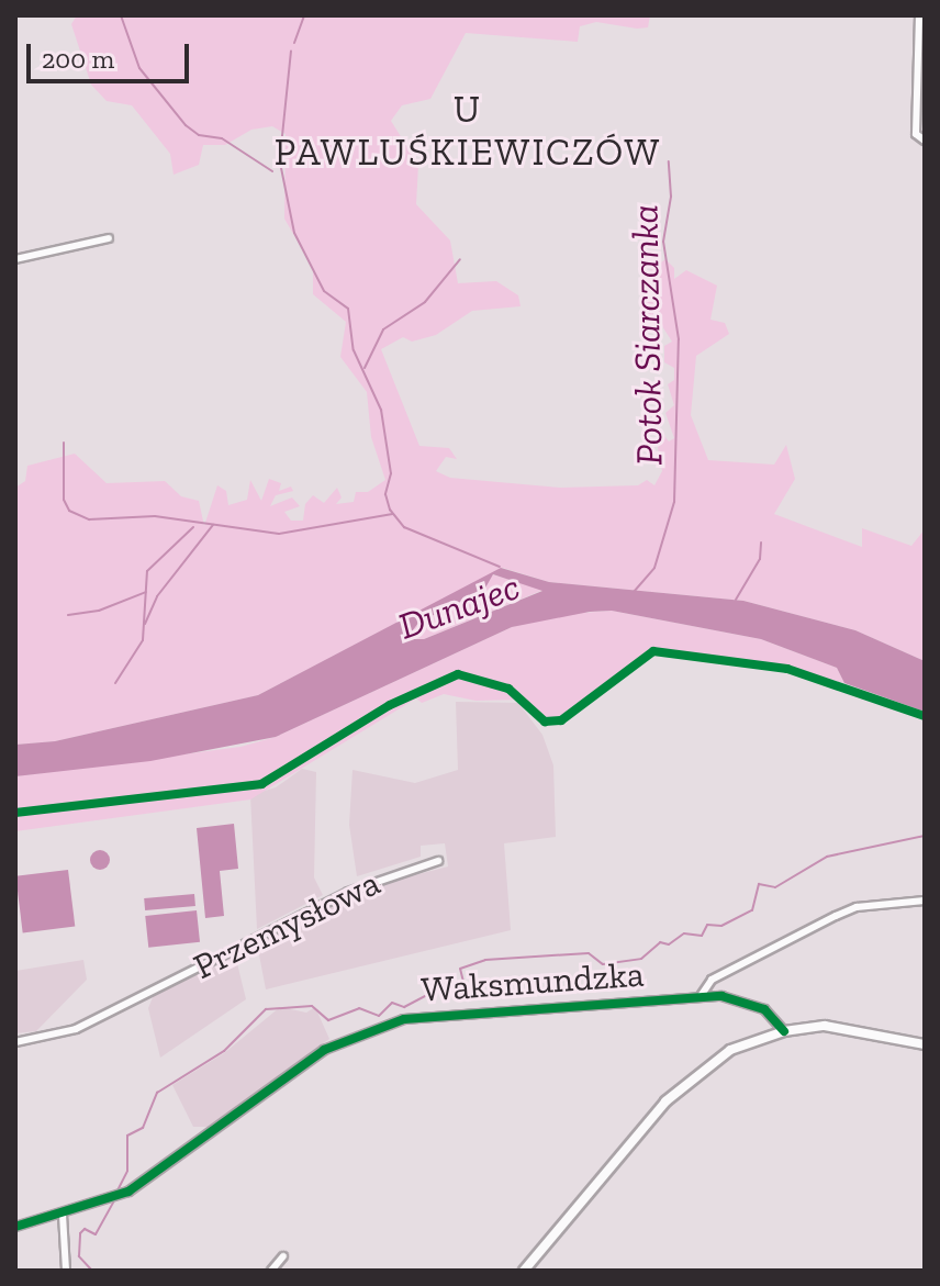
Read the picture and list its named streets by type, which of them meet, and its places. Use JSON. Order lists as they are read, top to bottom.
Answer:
{
  "streets": {
    "street": ["Przemysłowa", "Waksmundzka"]
  },
  "districts": ["U PAWLUŚKIEWICZÓW"],
  "water": ["Potok Siarczanka", "Dunajec"],
  "scale_bar": "200 m"
}
